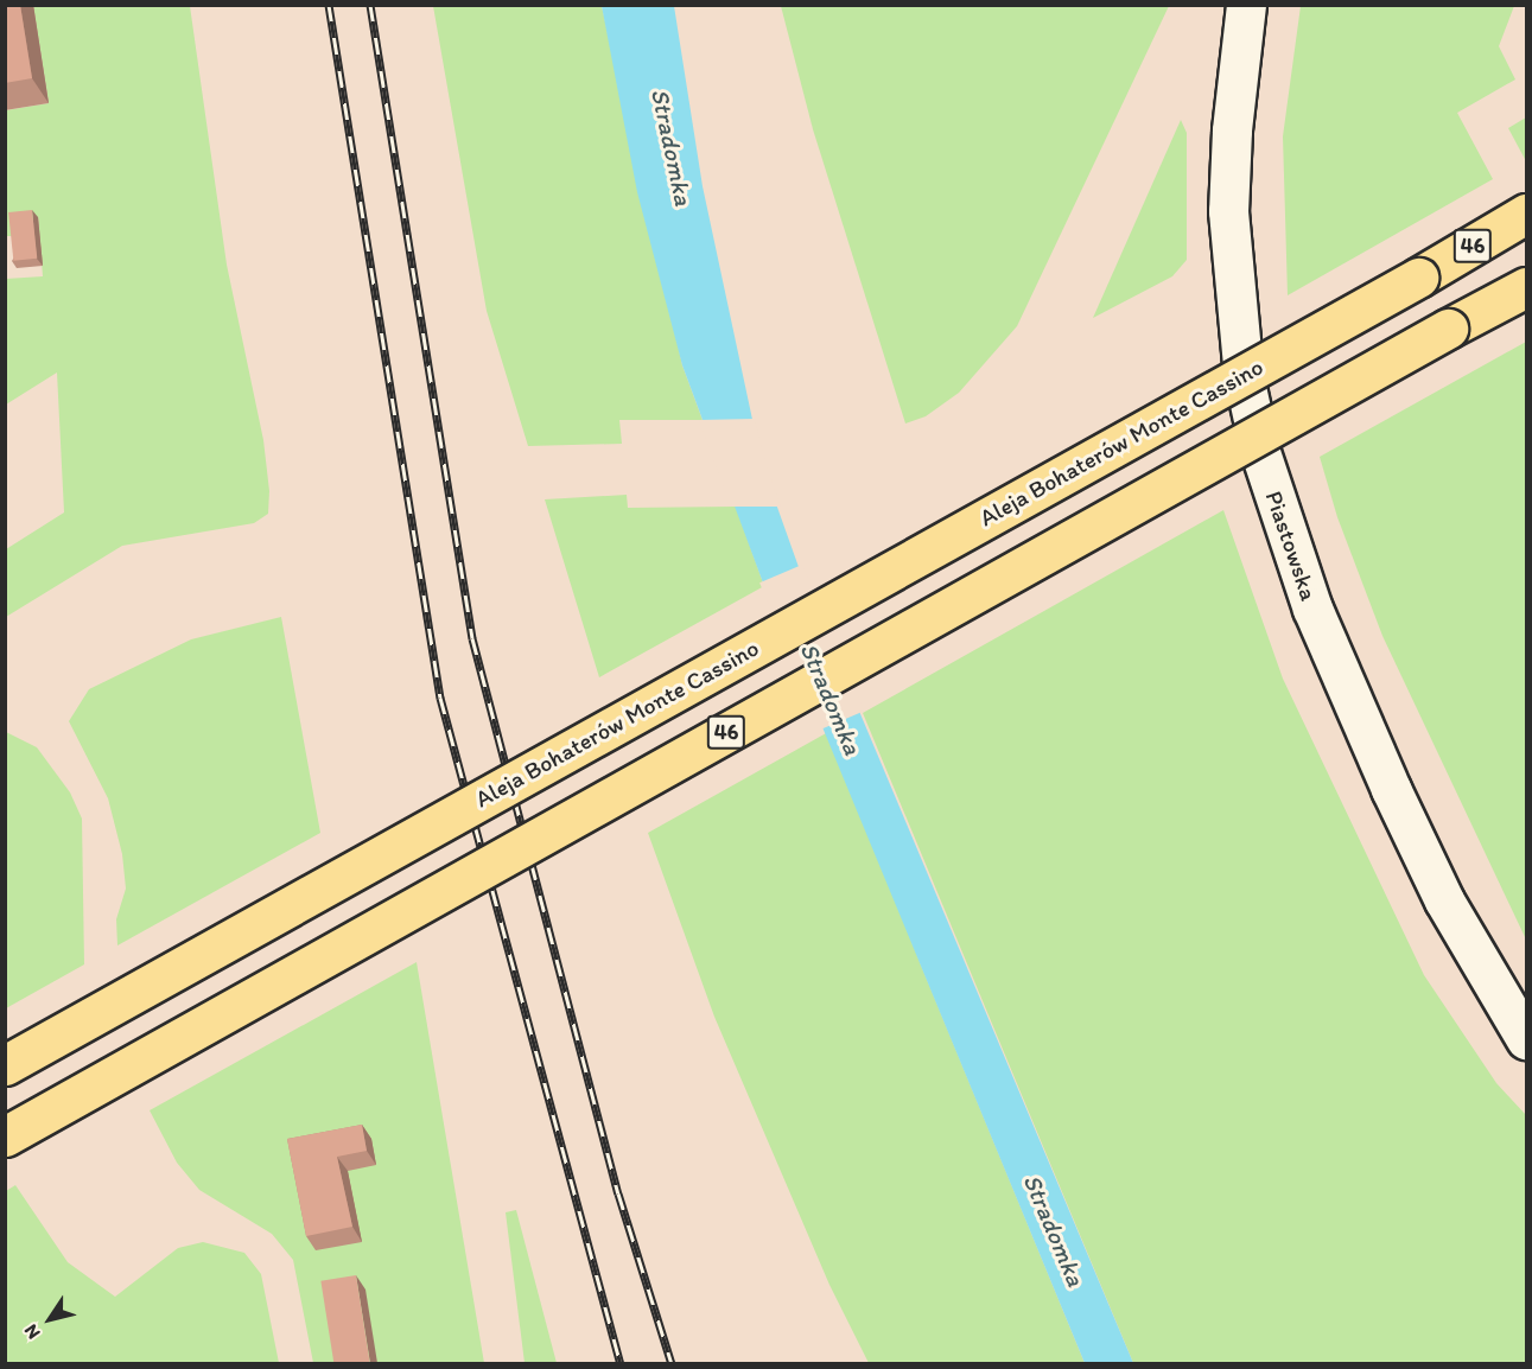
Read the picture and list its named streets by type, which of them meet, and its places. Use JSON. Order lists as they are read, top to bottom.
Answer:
{
  "streets": {
    "main road": ["46", "Aleja Bohaterów Monte Cassino"],
    "street": ["Piastowska"]
  },
  "water": ["Stradomka"],
  "north": "bottom left"
}
